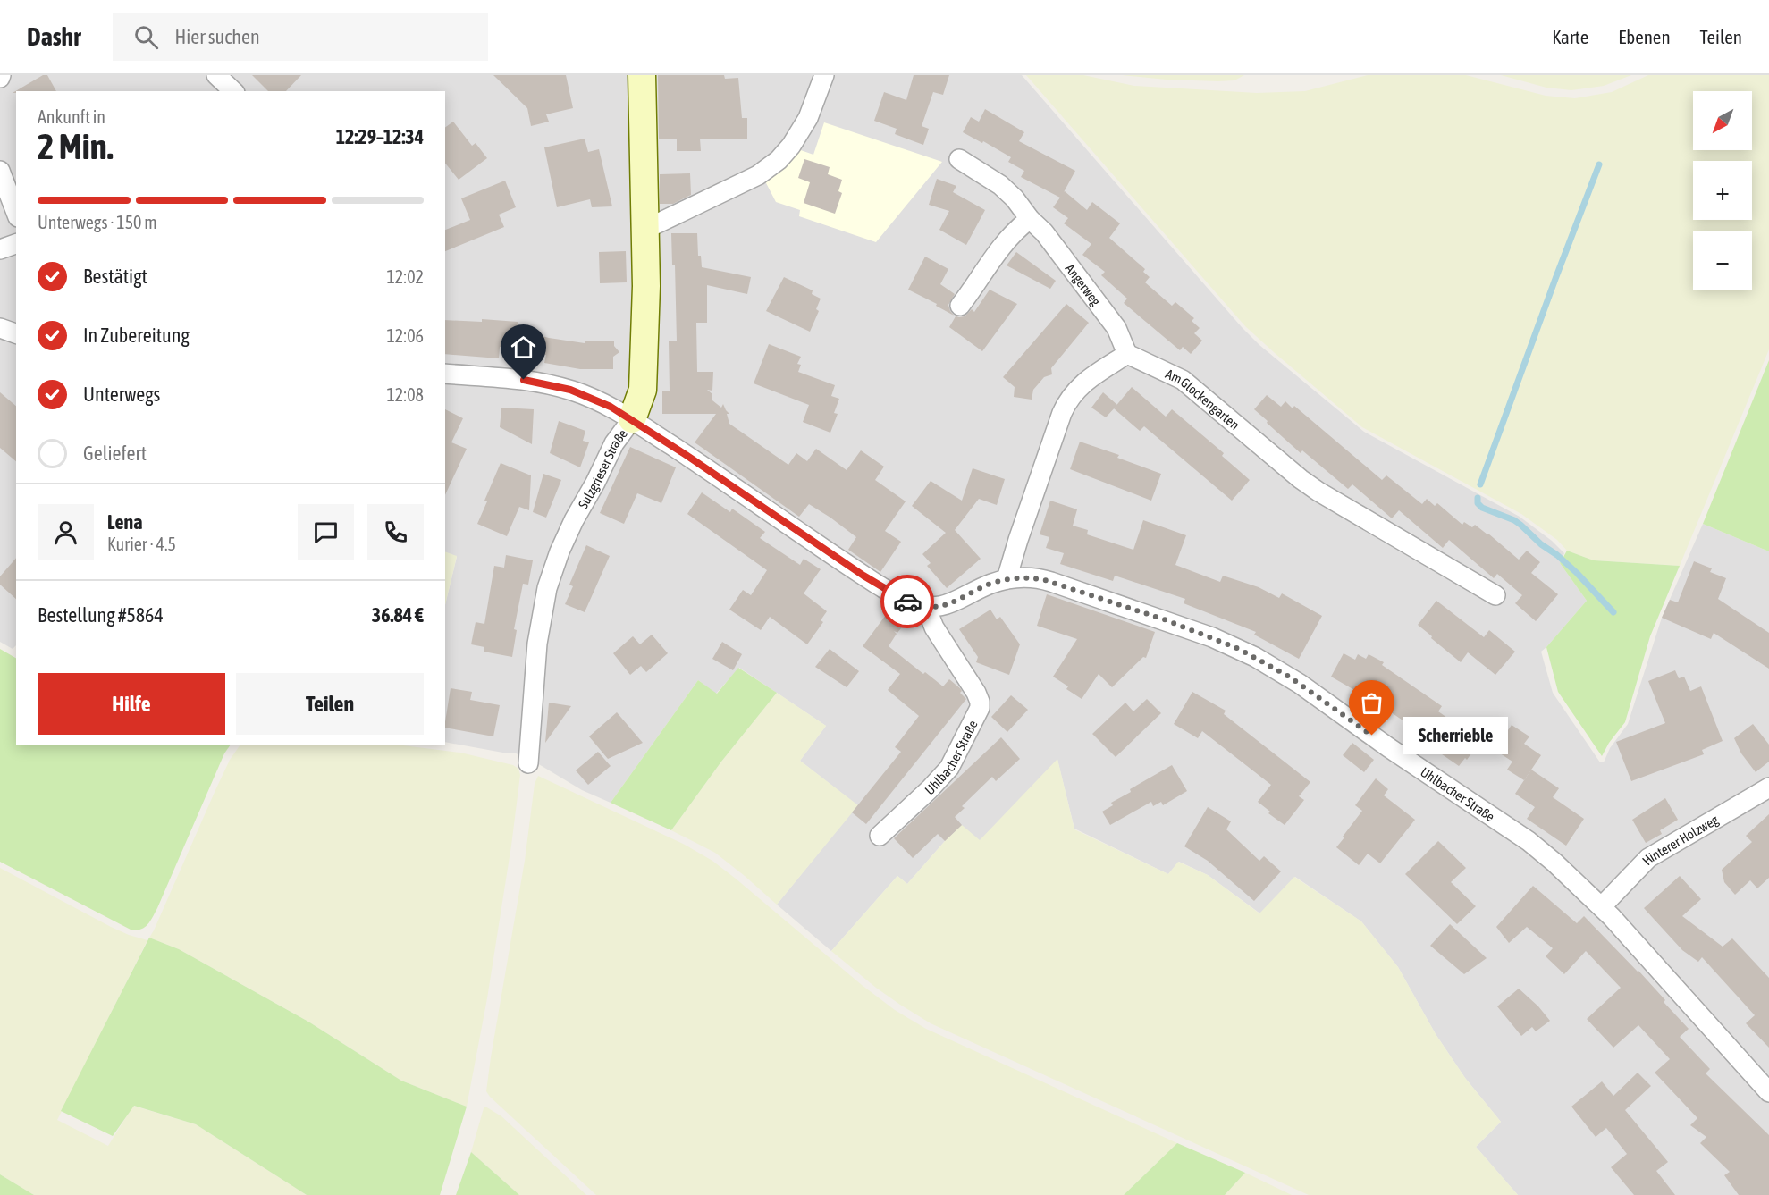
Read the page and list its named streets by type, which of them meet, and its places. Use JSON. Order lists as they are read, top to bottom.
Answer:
{
  "streets": {
    "street": [
      "Angerweg",
      "Am Glockengarten",
      "Sulzgrieser Straße",
      "Uhlbacher Straße",
      "Hinterer Holzweg"
    ]
  },
  "crossings": [
    ["Angerweg", "Am Glockengarten"],
    ["Sulzgrieser Straße", "Uhlbacher Straße"],
    ["Uhlbacher Straße", "Hinterer Holzweg"]
  ],
  "places": ["Scherrieble"],
  "north": "bottom left",
  "page": {
    "header": "Dashr",
    "search": "Hier suchen",
    "nav": ["Karte", "Ebenen", "Teilen"],
    "map_buttons": ["+", "−"],
    "heading": ["2 Min.", "Ankunft in", "12:29–12:34"],
    "panel": [
      "Lena",
      "Kurier · 4.5",
      "Bestellung #5864",
      "36.84 €"
    ],
    "bar": "Unterwegs · 150 m",
    "list": [
      ["Bestätigt", "12:02"],
      ["In Zubereitung", "12:06"],
      ["Unterwegs", "12:08"],
      "Geliefert"
    ],
    "buttons": ["Hilfe", "Teilen"],
    "bubble": "Scherrieble"
  }
}
